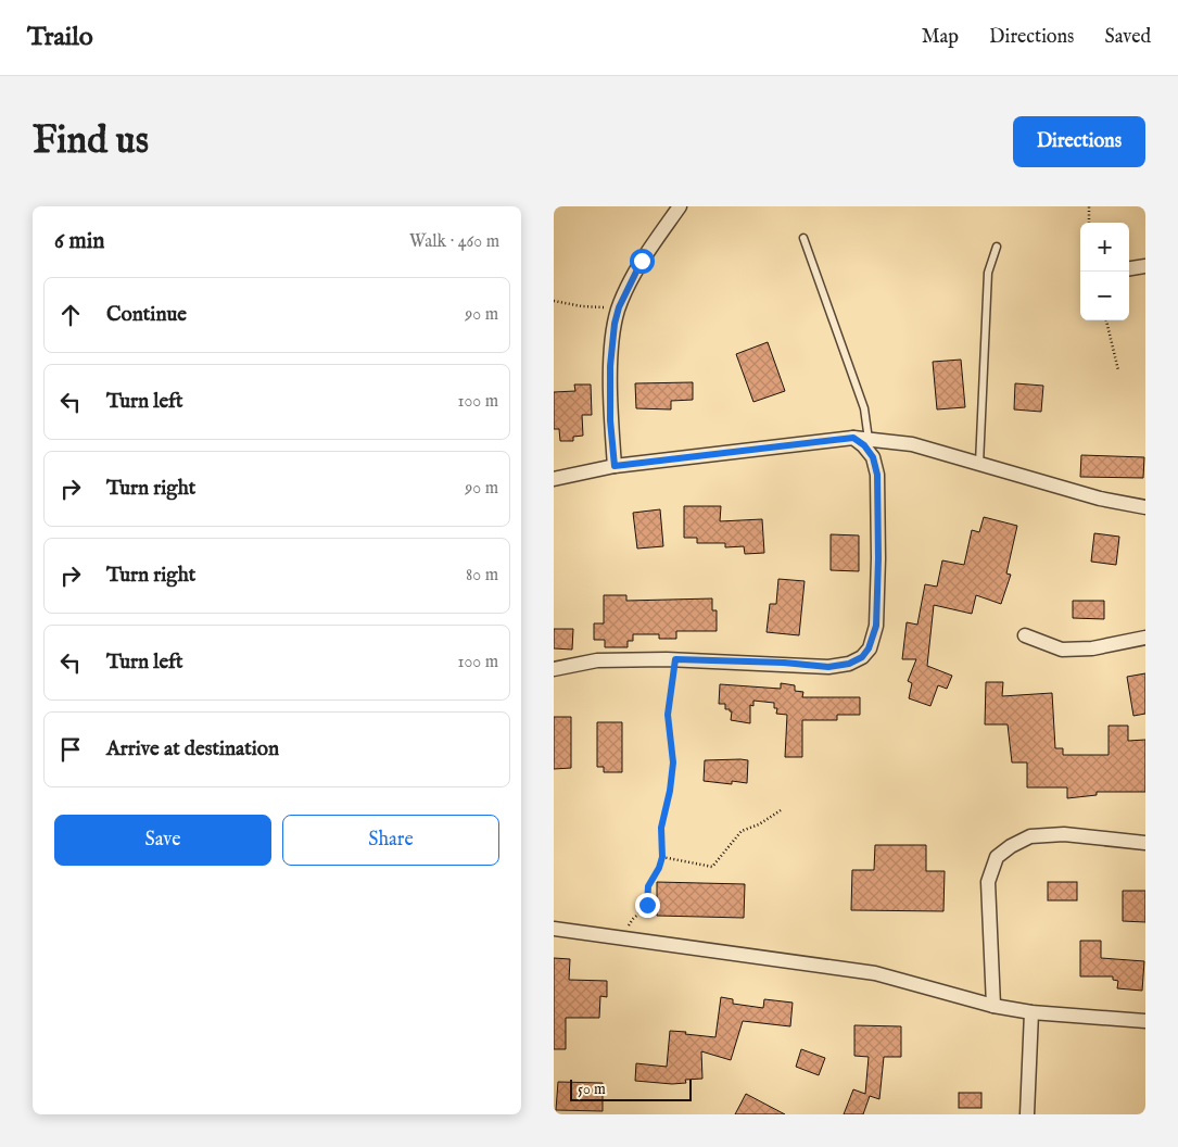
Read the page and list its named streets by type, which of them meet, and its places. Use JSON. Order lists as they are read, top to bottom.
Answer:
{
  "scale_bar": "50 m",
  "page": {
    "header": "Trailo",
    "nav": ["Map", "Directions", "Saved"],
    "buttons": [
      "Directions",
      ["Save", "Share"]
    ],
    "title": "Find us",
    "heading": ["6 min", "Walk · 460 m"],
    "map_buttons": ["+", "−"],
    "list": [
      ["Continue", "90 m"],
      ["Turn left", "100 m"],
      ["Turn right", "90 m"],
      ["Turn right", "80 m"],
      ["Turn left", "100 m"],
      "Arrive at destination"
    ],
    "scale": "50 m"
  }
}
